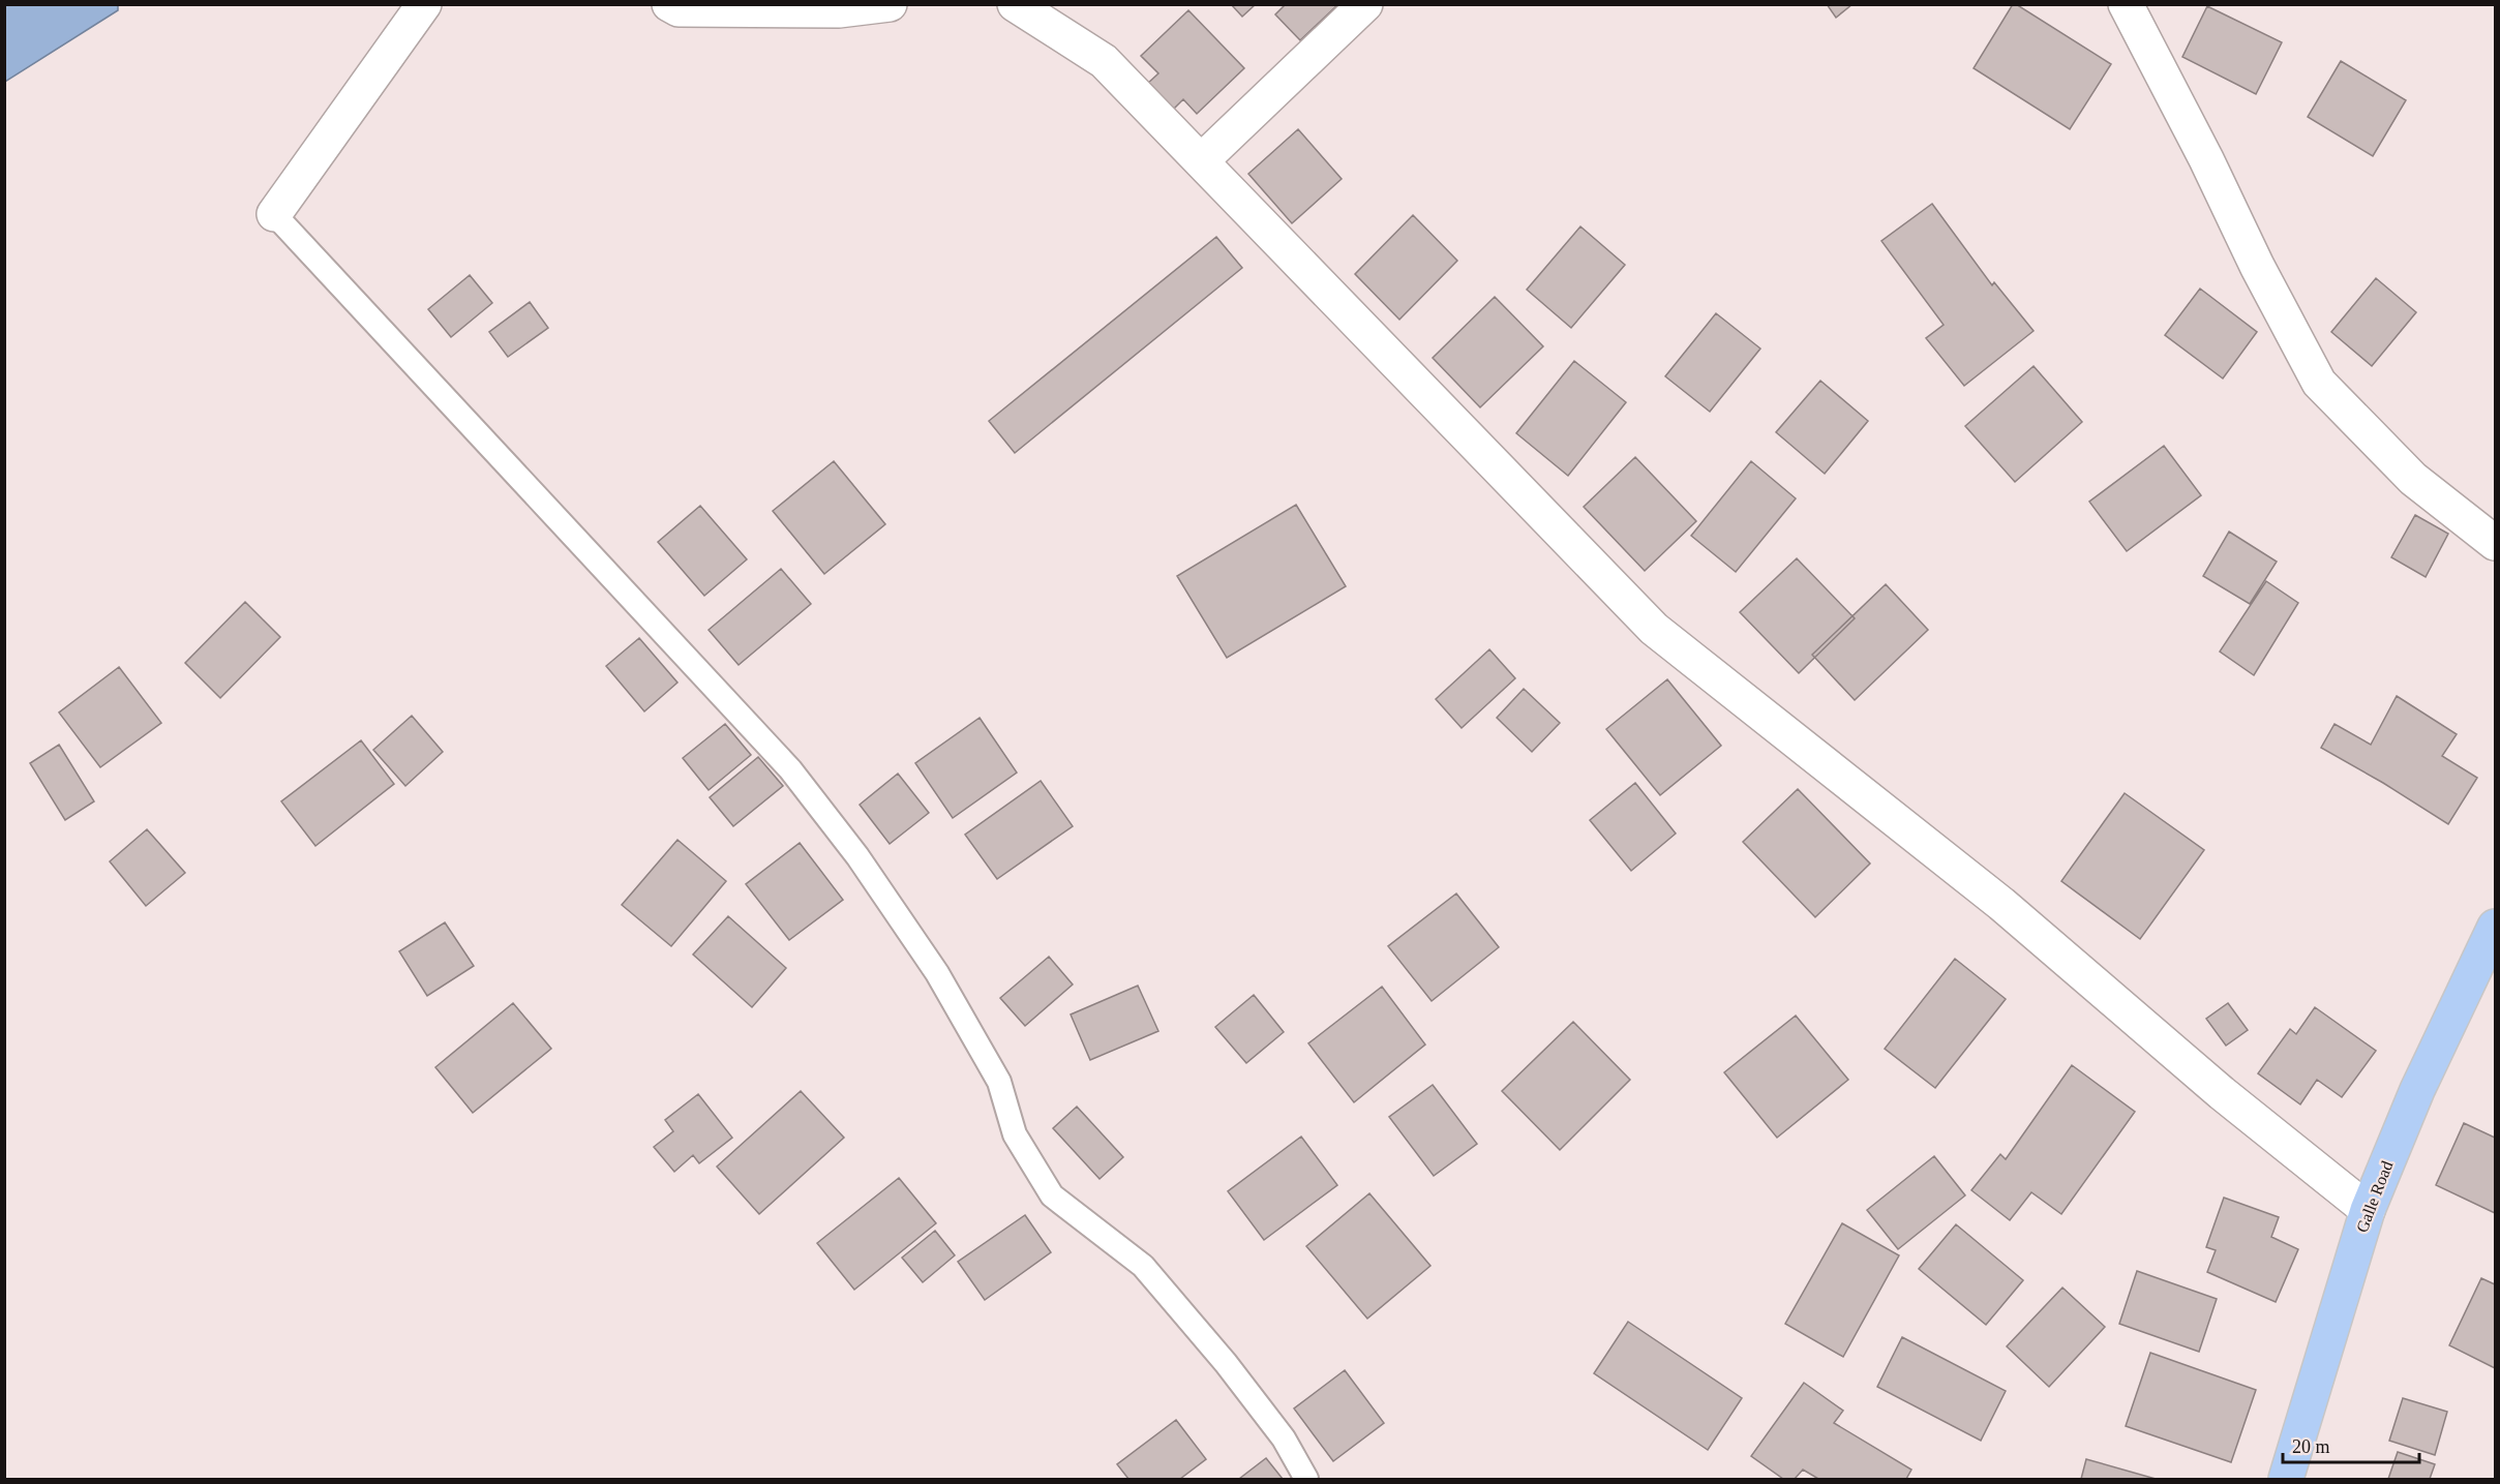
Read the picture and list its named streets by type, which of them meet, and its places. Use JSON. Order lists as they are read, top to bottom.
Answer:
{
  "streets": {
    "highway": ["Galle Road"]
  },
  "scale_bar": "20 m"
}
